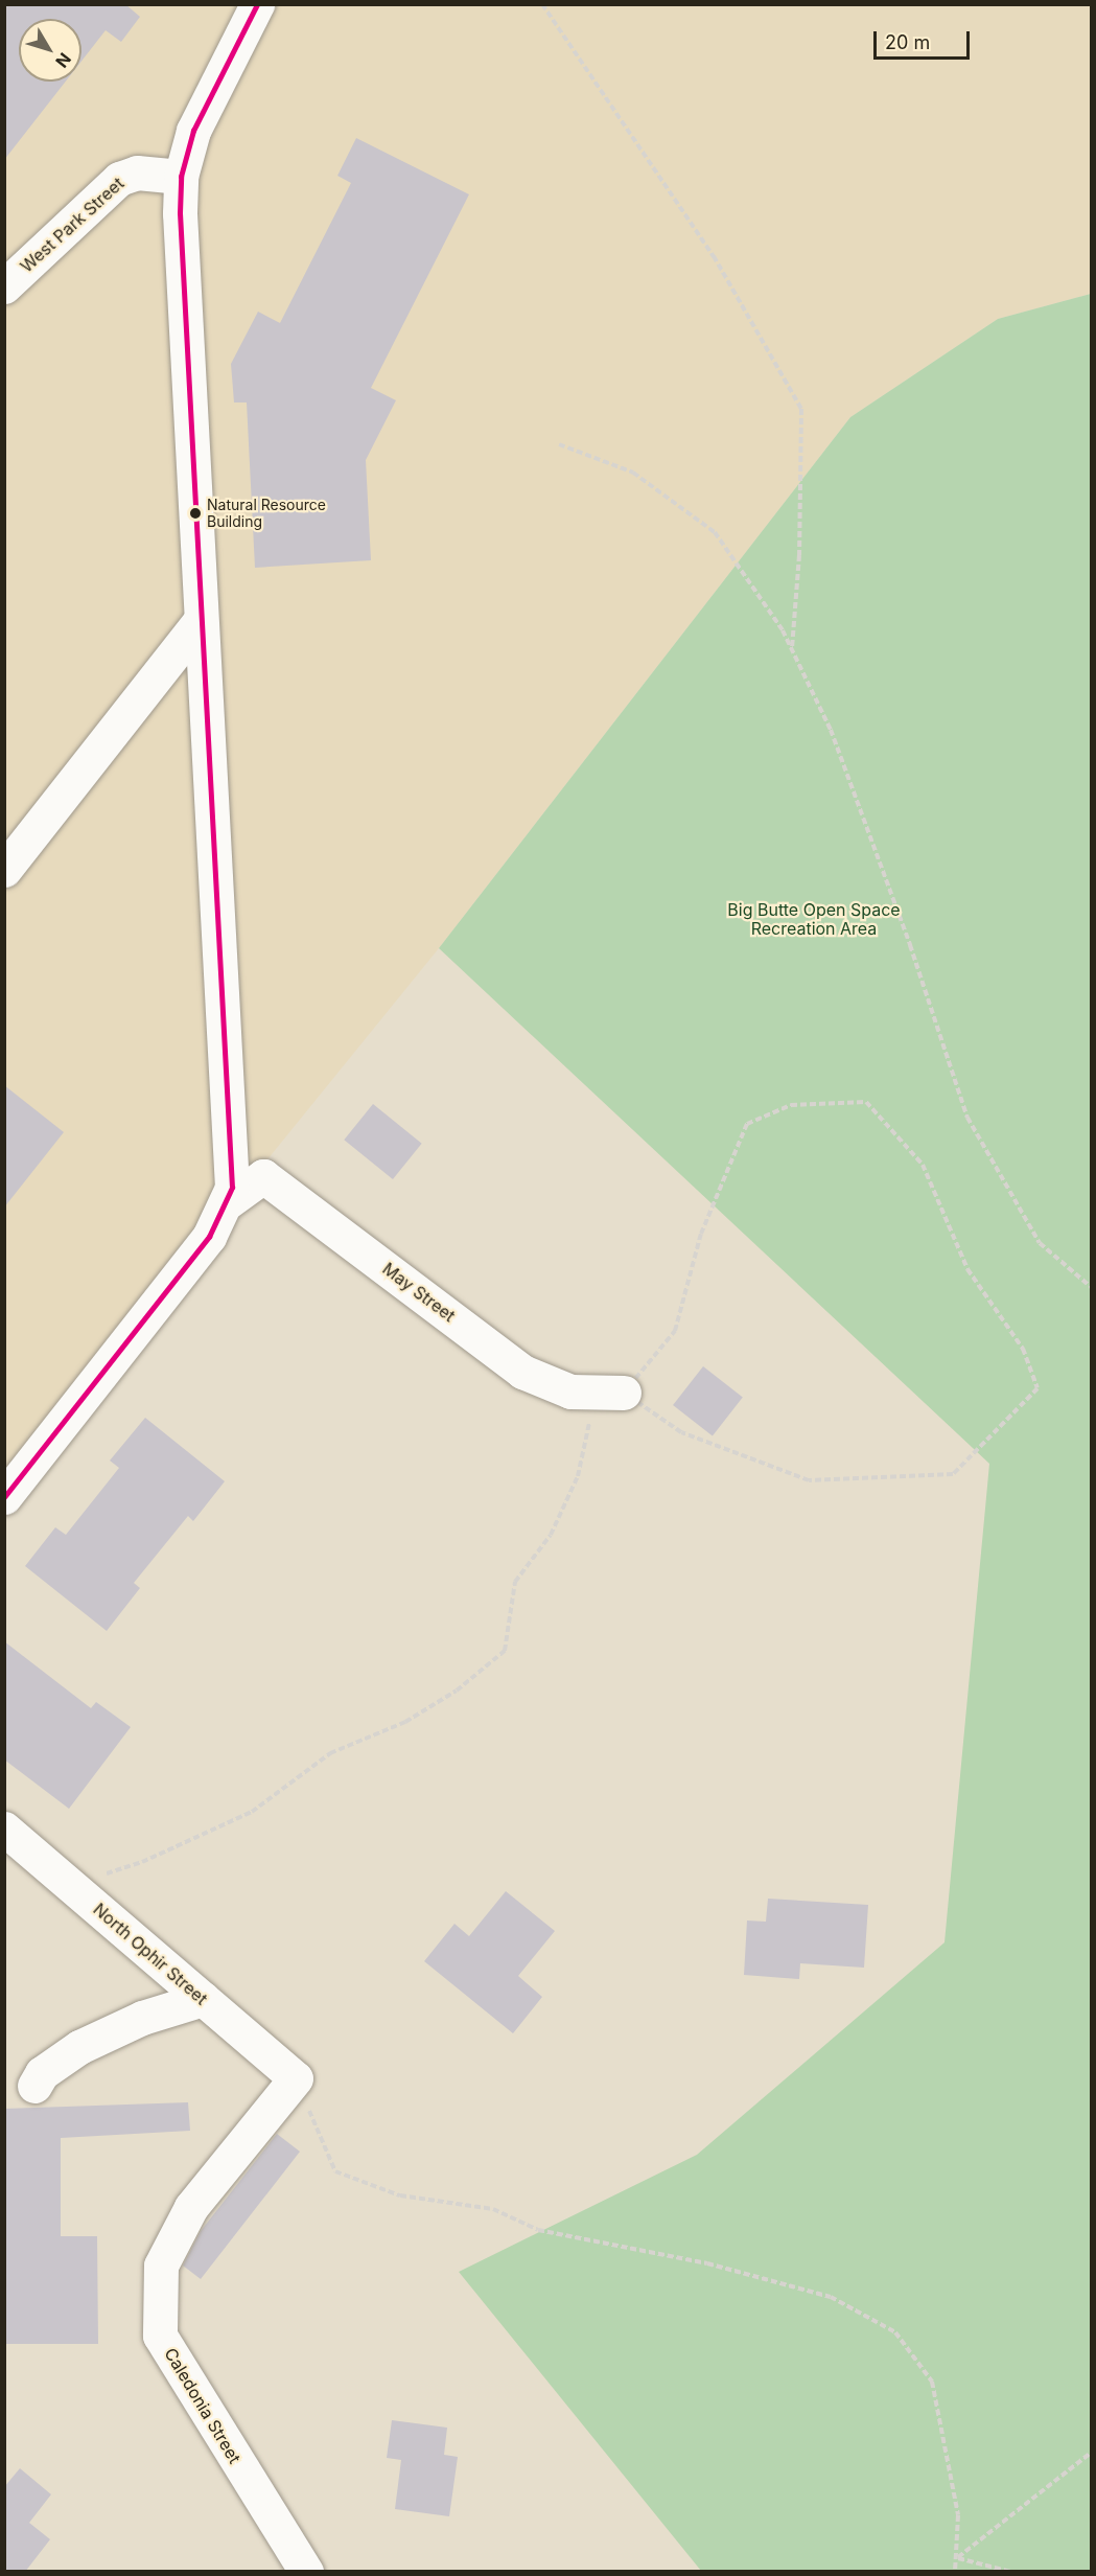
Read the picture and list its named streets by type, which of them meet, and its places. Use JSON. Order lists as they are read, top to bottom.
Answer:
{
  "streets": {
    "street": [
      "West Park Street",
      "May Street",
      "North Ophir Street",
      "Caledonia Street"
    ]
  },
  "crossings": [
    ["North Ophir Street", "Caledonia Street"]
  ],
  "parks": ["Big Butte Open Space Recreation Area"],
  "places": ["Natural Resource Building"],
  "scale_bar": "20 m",
  "north": "bottom right"
}
